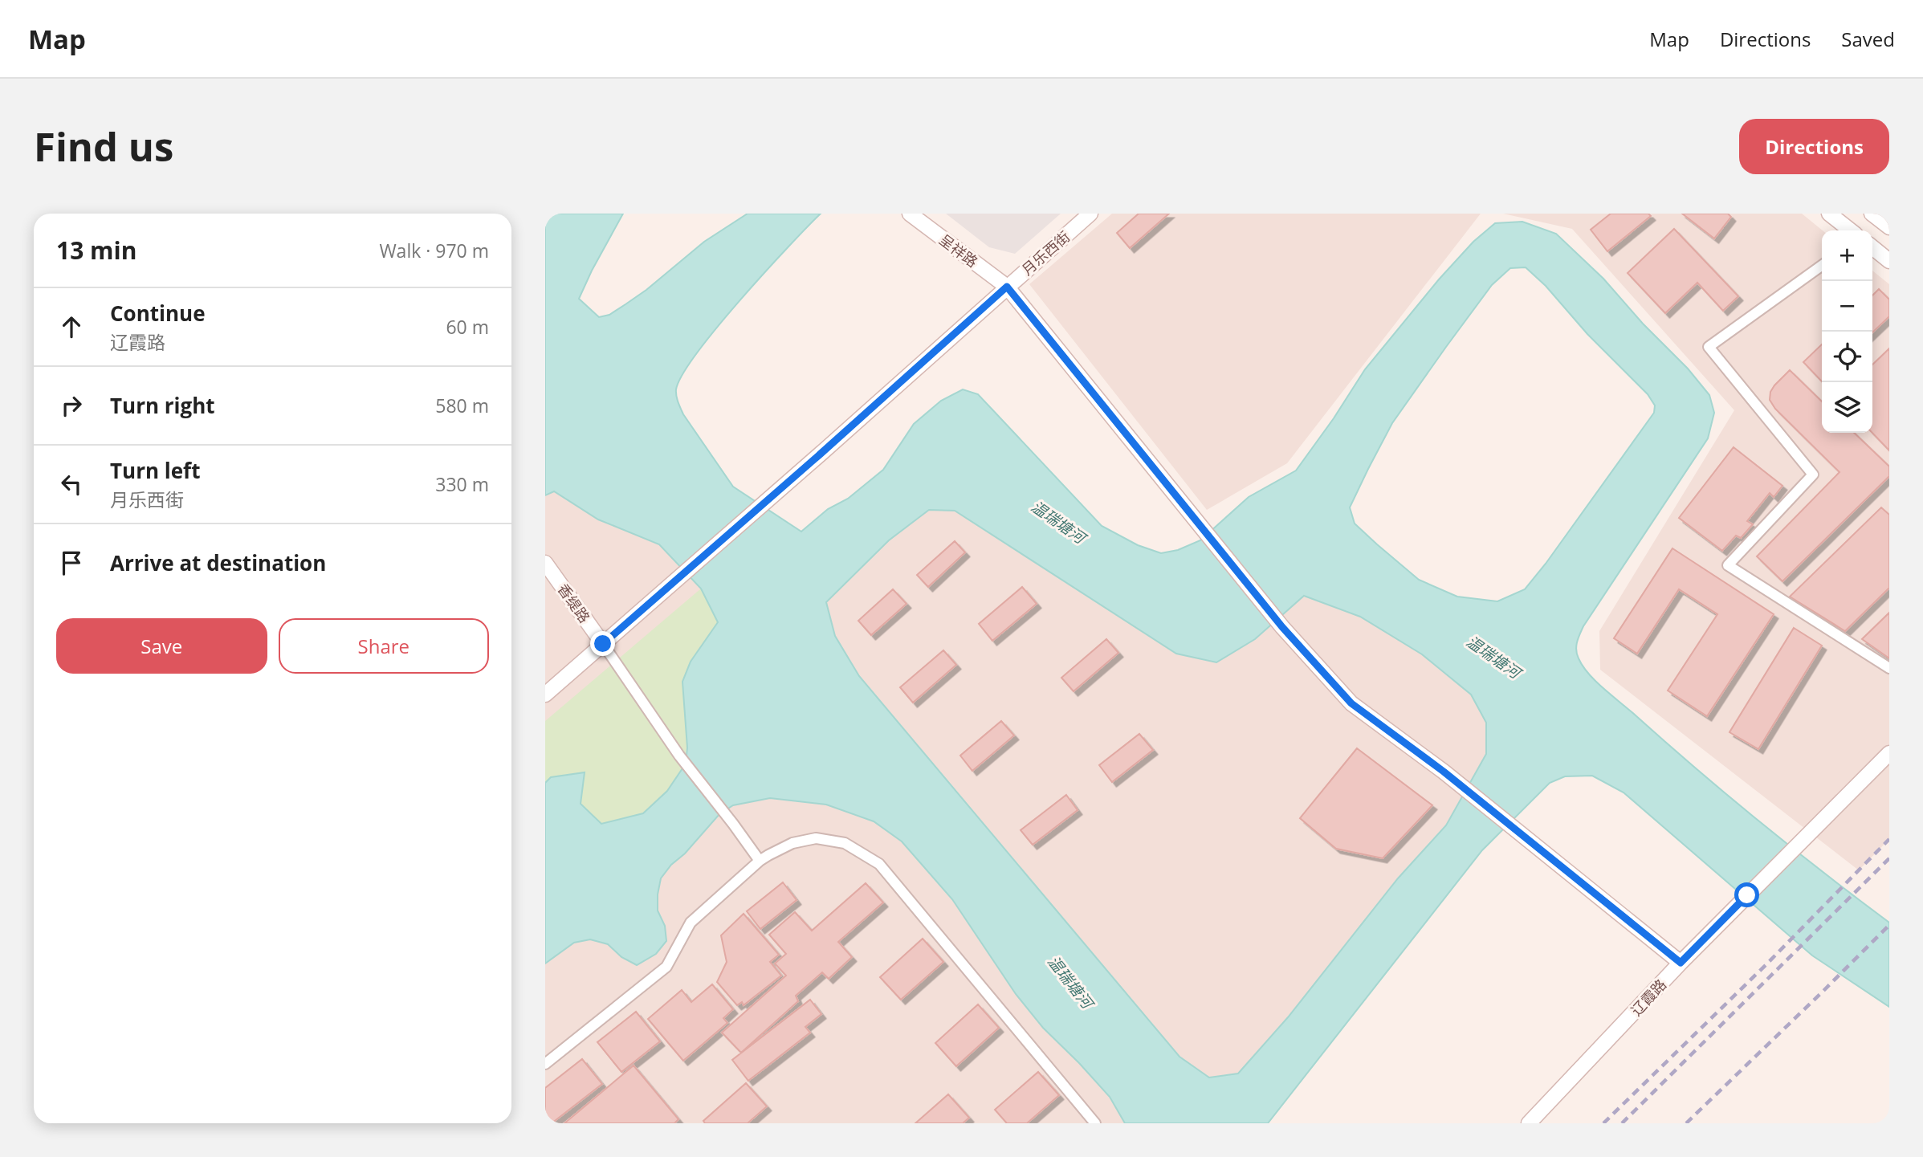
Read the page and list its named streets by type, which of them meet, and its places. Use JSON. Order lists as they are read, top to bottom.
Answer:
{
  "streets": {
    "street": [
      "呈祥路",
      "月乐西街",
      "香缇路",
      "辽霞路"
    ]
  },
  "crossings": [
    ["呈祥路", "月乐西街"],
    ["呈祥路", "辽霞路"],
    ["月乐西街", "香缇路"]
  ],
  "water": ["温瑞塘河"],
  "page": {
    "header": "Map",
    "nav": ["Map", "Directions", "Saved"],
    "buttons": [
      "Directions",
      ["Save", "Share"]
    ],
    "title": "Find us",
    "heading": ["13 min", "Walk · 970 m"],
    "map_buttons": ["+", "−"],
    "list": [
      ["Continue", "辽霞路", "60 m"],
      ["Turn right", "580 m"],
      ["Turn left", "月乐西街", "330 m"],
      "Arrive at destination"
    ]
  }
}
